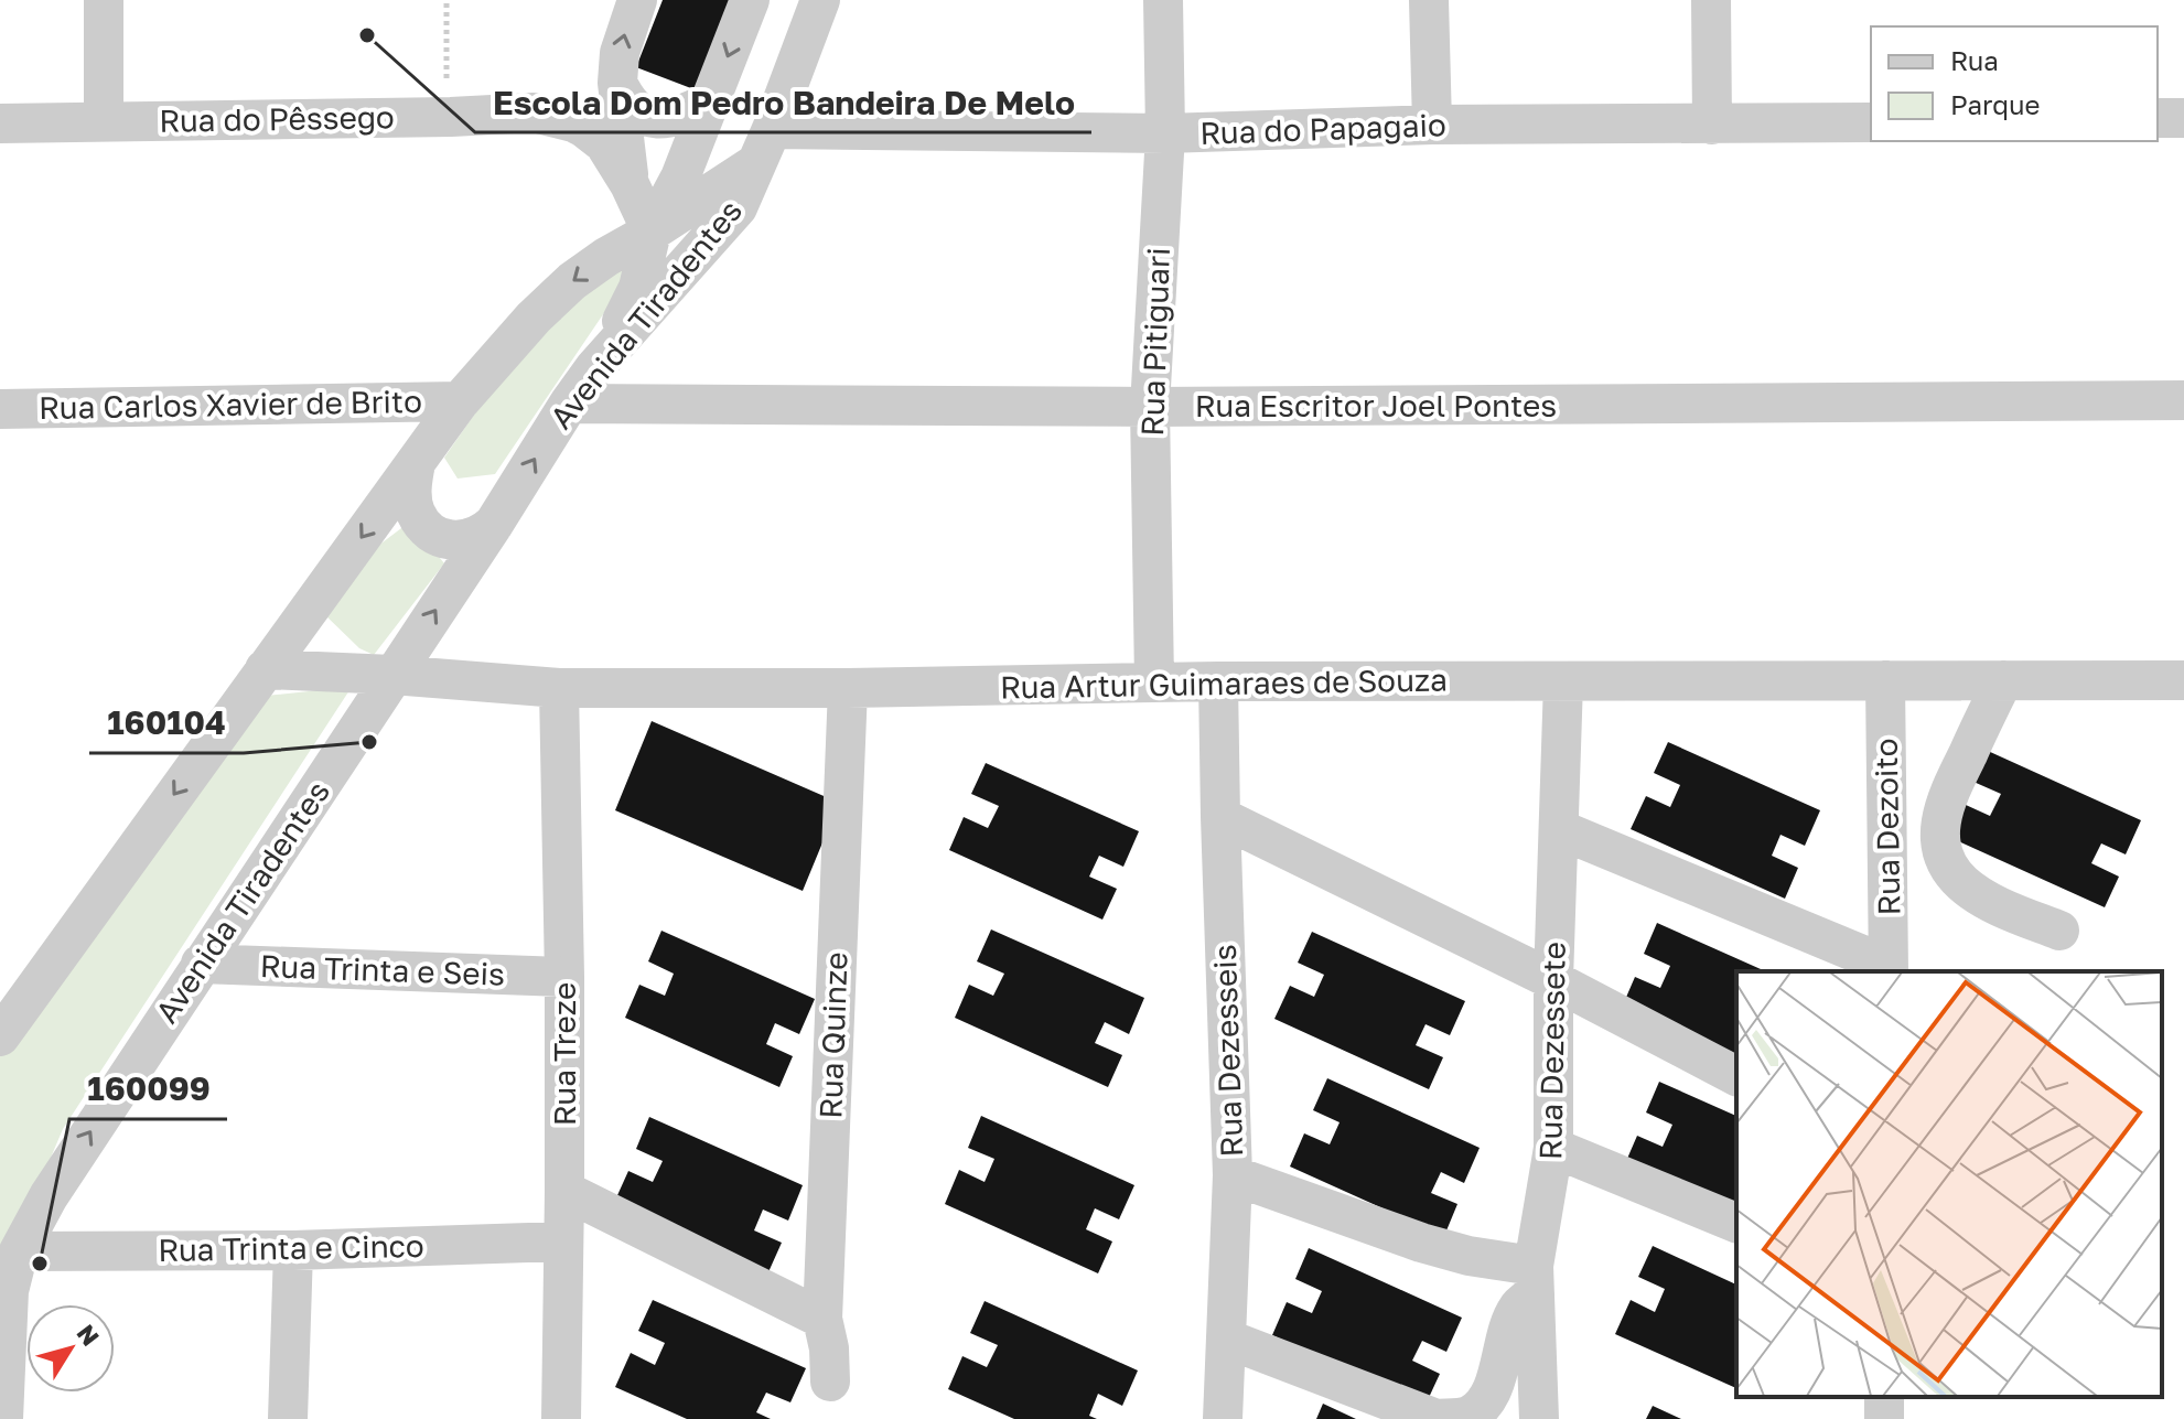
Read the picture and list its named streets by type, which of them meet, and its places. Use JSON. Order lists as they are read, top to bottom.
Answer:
{
  "streets": {
    "street": [
      "Rua do Pêssego",
      "Rua do Papagaio",
      "Avenida Tiradentes",
      "Rua Pitiguari",
      "Rua Carlos Xavier de Brito",
      "Rua Escritor Joel Pontes",
      "Rua Artur Guimaraes de Souza",
      "Rua Dezoito",
      "Rua Trinta e Seis",
      "Rua Quinze",
      "Rua Dezesseis",
      "Rua Dezessete",
      "Rua Treze",
      "Rua Trinta e Cinco"
    ]
  },
  "crossings": [
    ["Rua do Pêssego", "Avenida Tiradentes"],
    ["Rua do Papagaio", "Avenida Tiradentes"],
    ["Rua do Papagaio", "Rua Pitiguari"],
    ["Avenida Tiradentes", "Rua Carlos Xavier de Brito"],
    ["Avenida Tiradentes", "Rua Escritor Joel Pontes"],
    ["Avenida Tiradentes", "Rua Artur Guimaraes de Souza"],
    ["Avenida Tiradentes", "Rua Trinta e Seis"],
    ["Avenida Tiradentes", "Rua Trinta e Cinco"],
    ["Rua Pitiguari", "Rua Escritor Joel Pontes"],
    ["Rua Pitiguari", "Rua Artur Guimaraes de Souza"],
    ["Rua Artur Guimaraes de Souza", "Rua Dezoito"],
    ["Rua Artur Guimaraes de Souza", "Rua Quinze"],
    ["Rua Artur Guimaraes de Souza", "Rua Dezesseis"],
    ["Rua Artur Guimaraes de Souza", "Rua Dezessete"],
    ["Rua Artur Guimaraes de Souza", "Rua Treze"],
    ["Rua Trinta e Seis", "Rua Treze"],
    ["Rua Treze", "Rua Trinta e Cinco"]
  ],
  "places": ["Escola Dom Pedro Bandeira De Melo", "160104", "160099"],
  "legend": ["Rua", "Parque"],
  "north": "top right"
}
